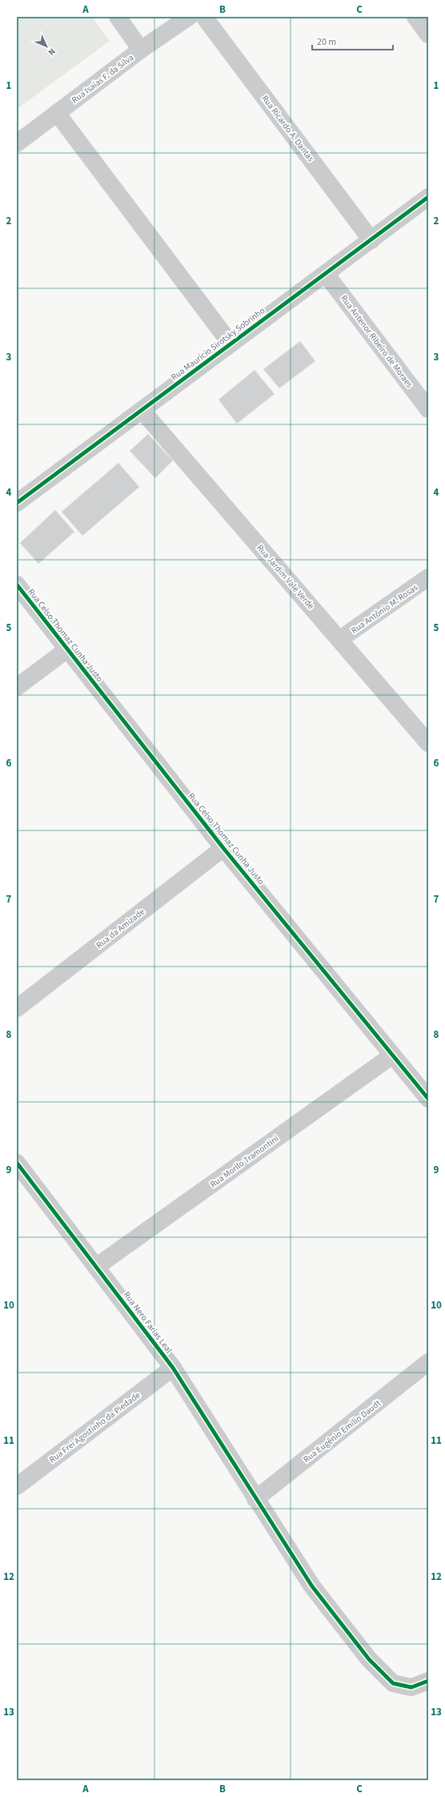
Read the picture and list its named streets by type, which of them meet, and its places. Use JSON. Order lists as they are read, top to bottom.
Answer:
{
  "streets": {
    "street": [
      "Rua Isaías F. da Silva",
      "Rua Ricardo A. Dantas",
      "Rua Antenor Ribeiro de Moraes",
      "Rua Maurício Sirotsky Sobrinho",
      "Rua Jardim Vale Verde",
      "Rua Antônio M. Rosas",
      "Rua Celso Thomaz Cunha Justo",
      "Rua da Amizade",
      "Rua Morilo Tramontini",
      "Rua Nero Farias Leal",
      "Rua Frei Agostinho da Piedade",
      "Rua Eugênio Emílio Daudt"
    ]
  },
  "crossings": [
    ["Rua Ricardo A. Dantas", "Rua Maurício Sirotsky Sobrinho"],
    ["Rua Antenor Ribeiro de Moraes", "Rua Maurício Sirotsky Sobrinho"],
    ["Rua Maurício Sirotsky Sobrinho", "Rua Jardim Vale Verde"],
    ["Rua Jardim Vale Verde", "Rua Antônio M. Rosas"],
    ["Rua Celso Thomaz Cunha Justo", "Rua da Amizade"],
    ["Rua Celso Thomaz Cunha Justo", "Rua Morilo Tramontini"],
    ["Rua Morilo Tramontini", "Rua Nero Farias Leal"],
    ["Rua Nero Farias Leal", "Rua Frei Agostinho da Piedade"],
    ["Rua Nero Farias Leal", "Rua Eugênio Emílio Daudt"]
  ],
  "scale_bar": "20 m",
  "north": "bottom right",
  "grid": {
    "columns": ["A", "B", "C"],
    "rows": [
      "1",
      "2",
      "3",
      "4",
      "5",
      "6",
      "7",
      "8",
      "9",
      "10",
      "11",
      "12",
      "13"
    ]
  }
}
